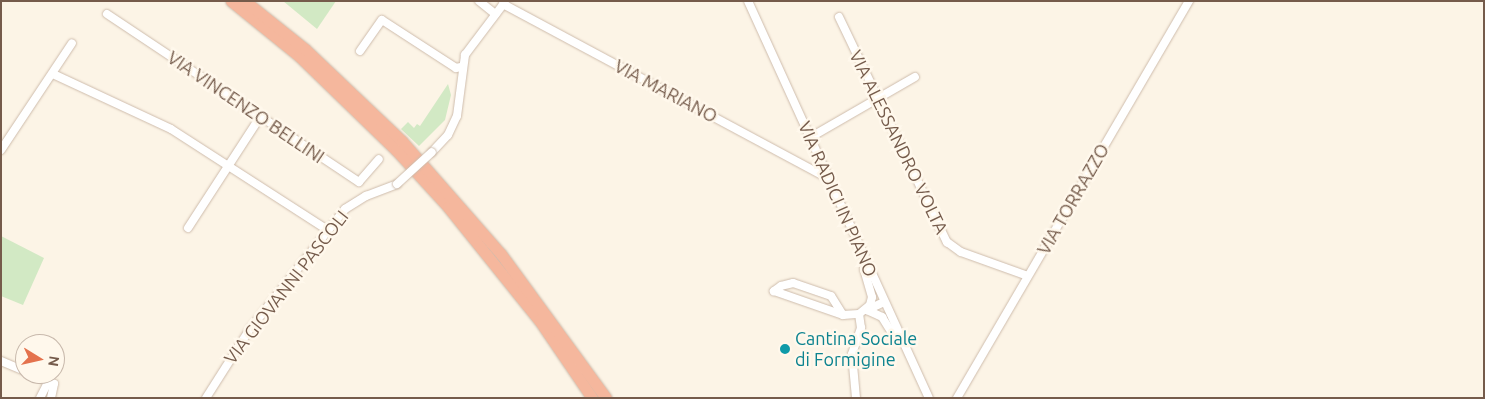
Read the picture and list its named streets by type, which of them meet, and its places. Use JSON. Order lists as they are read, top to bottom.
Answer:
{
  "streets": {
    "street": [
      "VIA MARIANO",
      "VIA VINCENZO BELLINI",
      "VIA ALESSANDRO VOLTA",
      "VIA RADICI IN PIANO",
      "VIA TORRAZZO",
      "VIA GIOVANNI PASCOLI"
    ]
  },
  "crossings": [
    ["VIA MARIANO", "VIA RADICI IN PIANO"],
    ["VIA MARIANO", "VIA GIOVANNI PASCOLI"],
    ["VIA ALESSANDRO VOLTA", "VIA TORRAZZO"]
  ],
  "places": ["Cantina Sociale di Formigine"],
  "north": "right"
}
